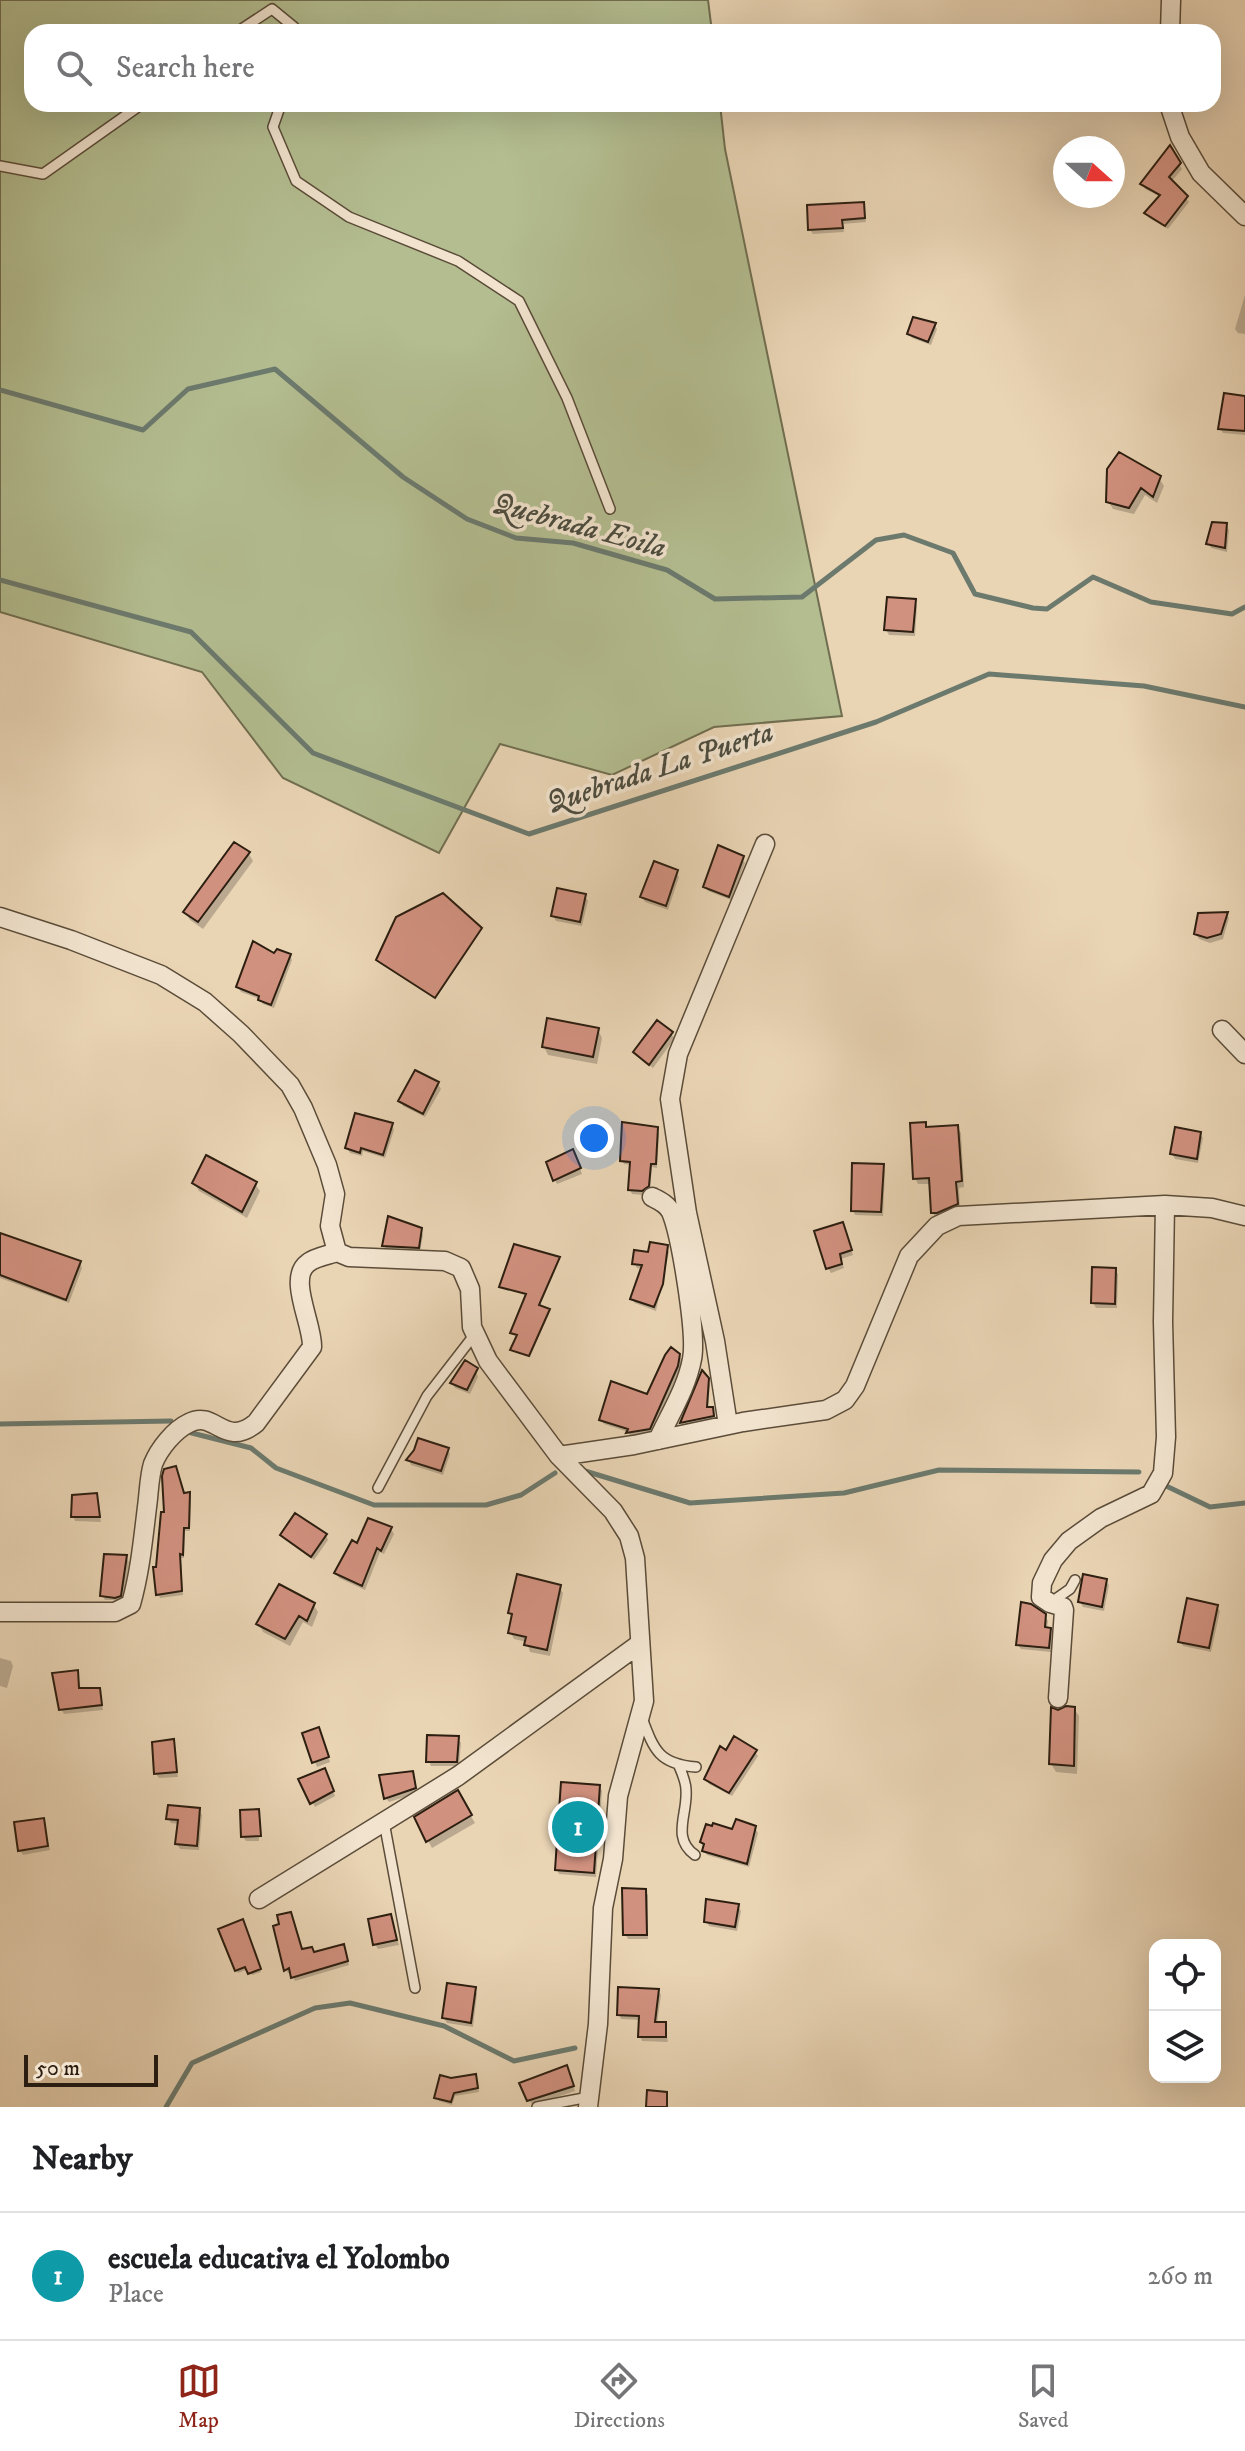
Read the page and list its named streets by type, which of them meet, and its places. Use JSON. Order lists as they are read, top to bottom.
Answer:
{
  "water": ["Quebrada Eoila", "Quebrada La Puerta"],
  "scale_bar": "50 m",
  "north": "right",
  "page": {
    "search": "Search here",
    "pins": "1",
    "scale": "50 m",
    "heading": "Nearby",
    "list": [
      {
        "mark": "1",
        "name": "escuela educativa el Yolombo",
        "note": "Place",
        "value": "260 m"
      }
    ],
    "nav": ["Map", "Directions", "Saved"]
  }
}
